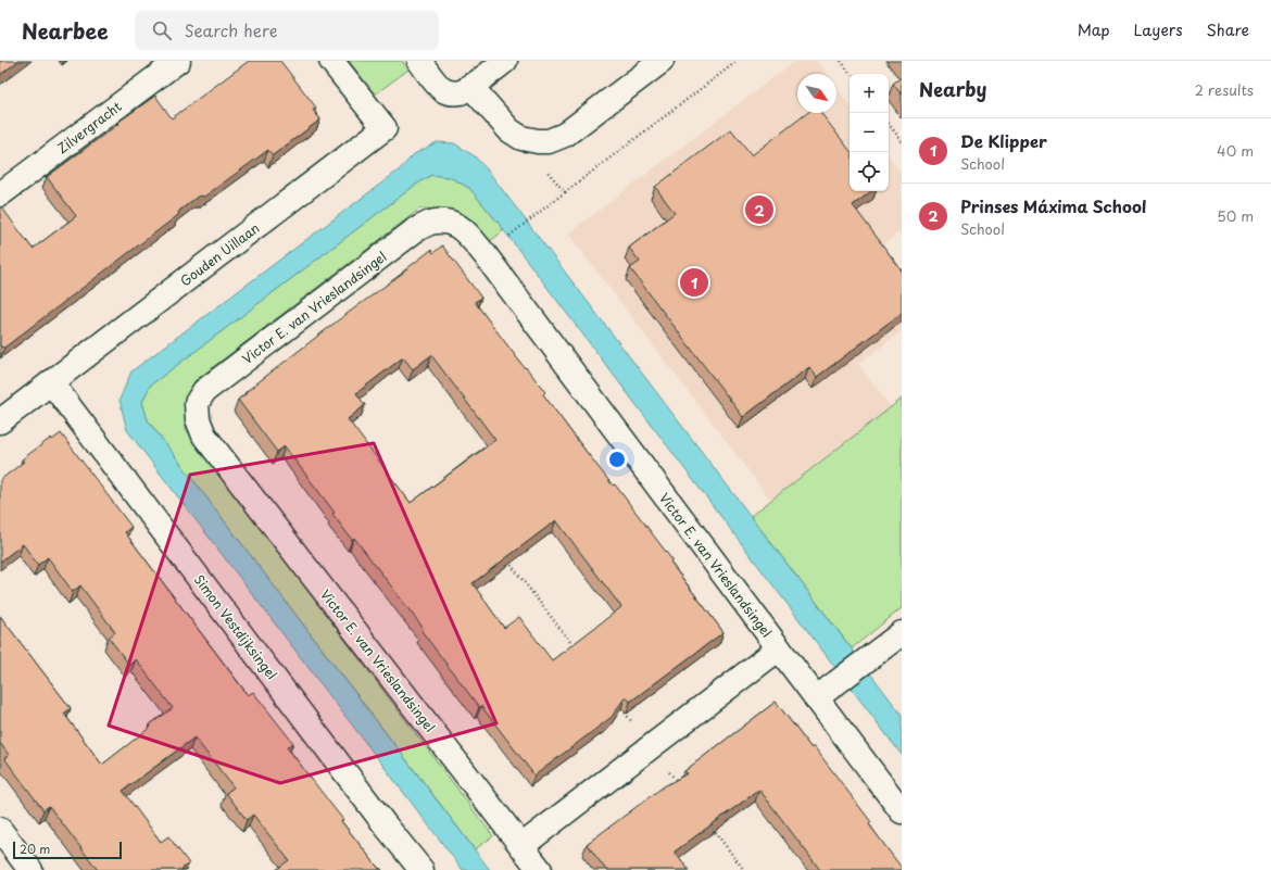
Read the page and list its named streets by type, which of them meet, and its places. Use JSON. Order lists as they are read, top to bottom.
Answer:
{
  "streets": {
    "street": [
      "Zilvergracht",
      "Gouden Uillaan",
      "Victor E. van Vrieslandsingel",
      "Simon Vestdijksingel"
    ]
  },
  "crossings": [
    ["Gouden Uillaan", "Simon Vestdijksingel"]
  ],
  "scale_bar": "20 m",
  "north": "bottom right",
  "page": {
    "header": "Nearbee",
    "search": "Search here",
    "nav": ["Map", "Layers", "Share"],
    "heading": ["Nearby", "2 results"],
    "map_buttons": ["+", "−"],
    "list": [
      {
        "mark": "1",
        "name": "De Klipper",
        "note": "School",
        "value": "40 m"
      },
      {
        "mark": "2",
        "name": "Prinses Máxima School",
        "note": "School",
        "value": "50 m"
      }
    ],
    "pins": ["2", "1"],
    "scale": "20 m"
  }
}
